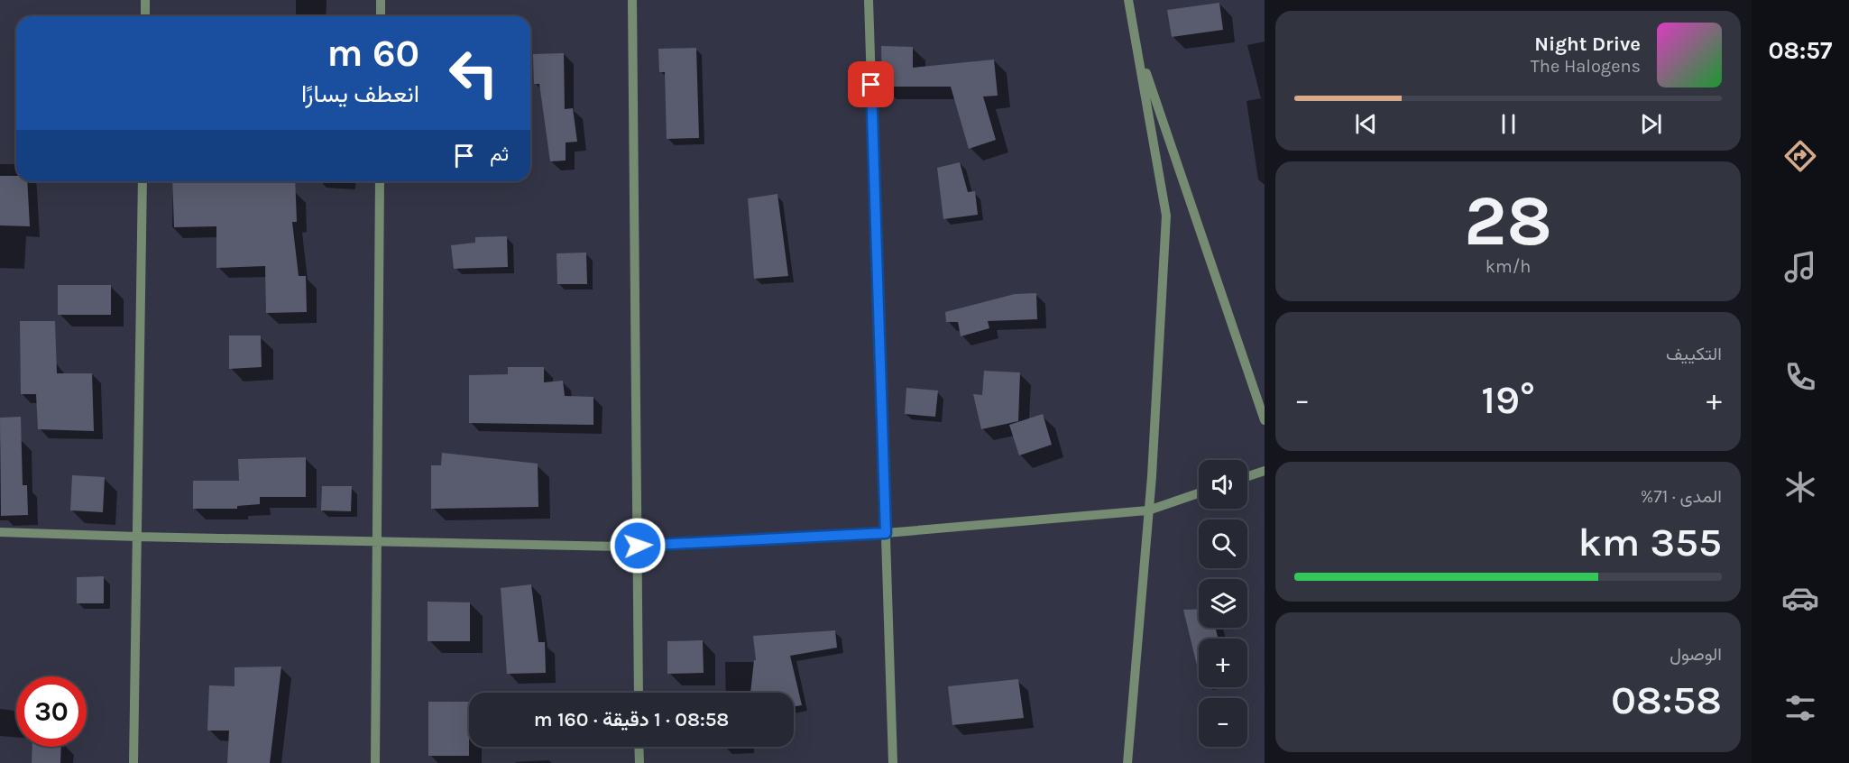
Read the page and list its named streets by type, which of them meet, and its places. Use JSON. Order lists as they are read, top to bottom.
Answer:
{
  "page": {
    "tabs": "08:57",
    "turn": ["60 m", "انعطف يسارًا"],
    "song": ["Night Drive", "The Halogens"],
    "then": "ثم",
    "tile": [
      ["28", "km/h"],
      "التكييف",
      ["المدى · 71%", "355 km"],
      ["الوصول", "08:58"]
    ],
    "heat": ["−", "19°", "+"],
    "map_buttons": ["+", "−"],
    "limit": "30",
    "trip": "08:58 · 1 دقيقة · 160 m"
  }
}
